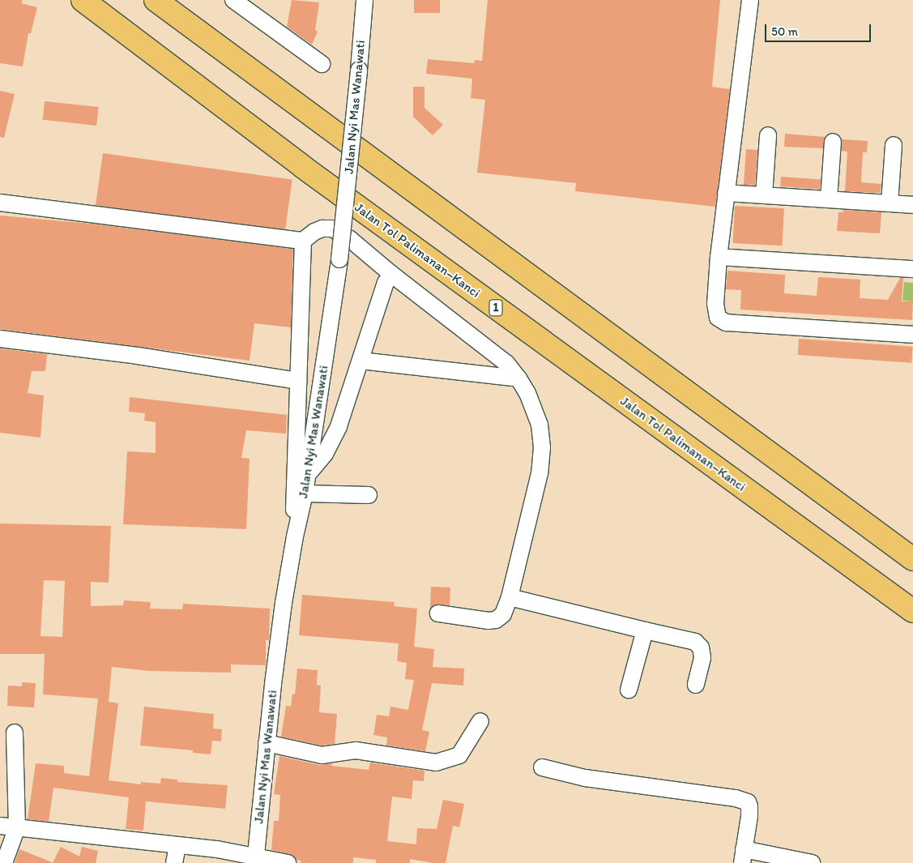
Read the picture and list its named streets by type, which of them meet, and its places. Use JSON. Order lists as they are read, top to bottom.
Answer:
{
  "streets": {
    "highway": ["Jalan Tol Palimanan–Kanci", "1"],
    "street": ["Jalan Nyi Mas Wanawati"]
  },
  "scale_bar": "50 m"
}
